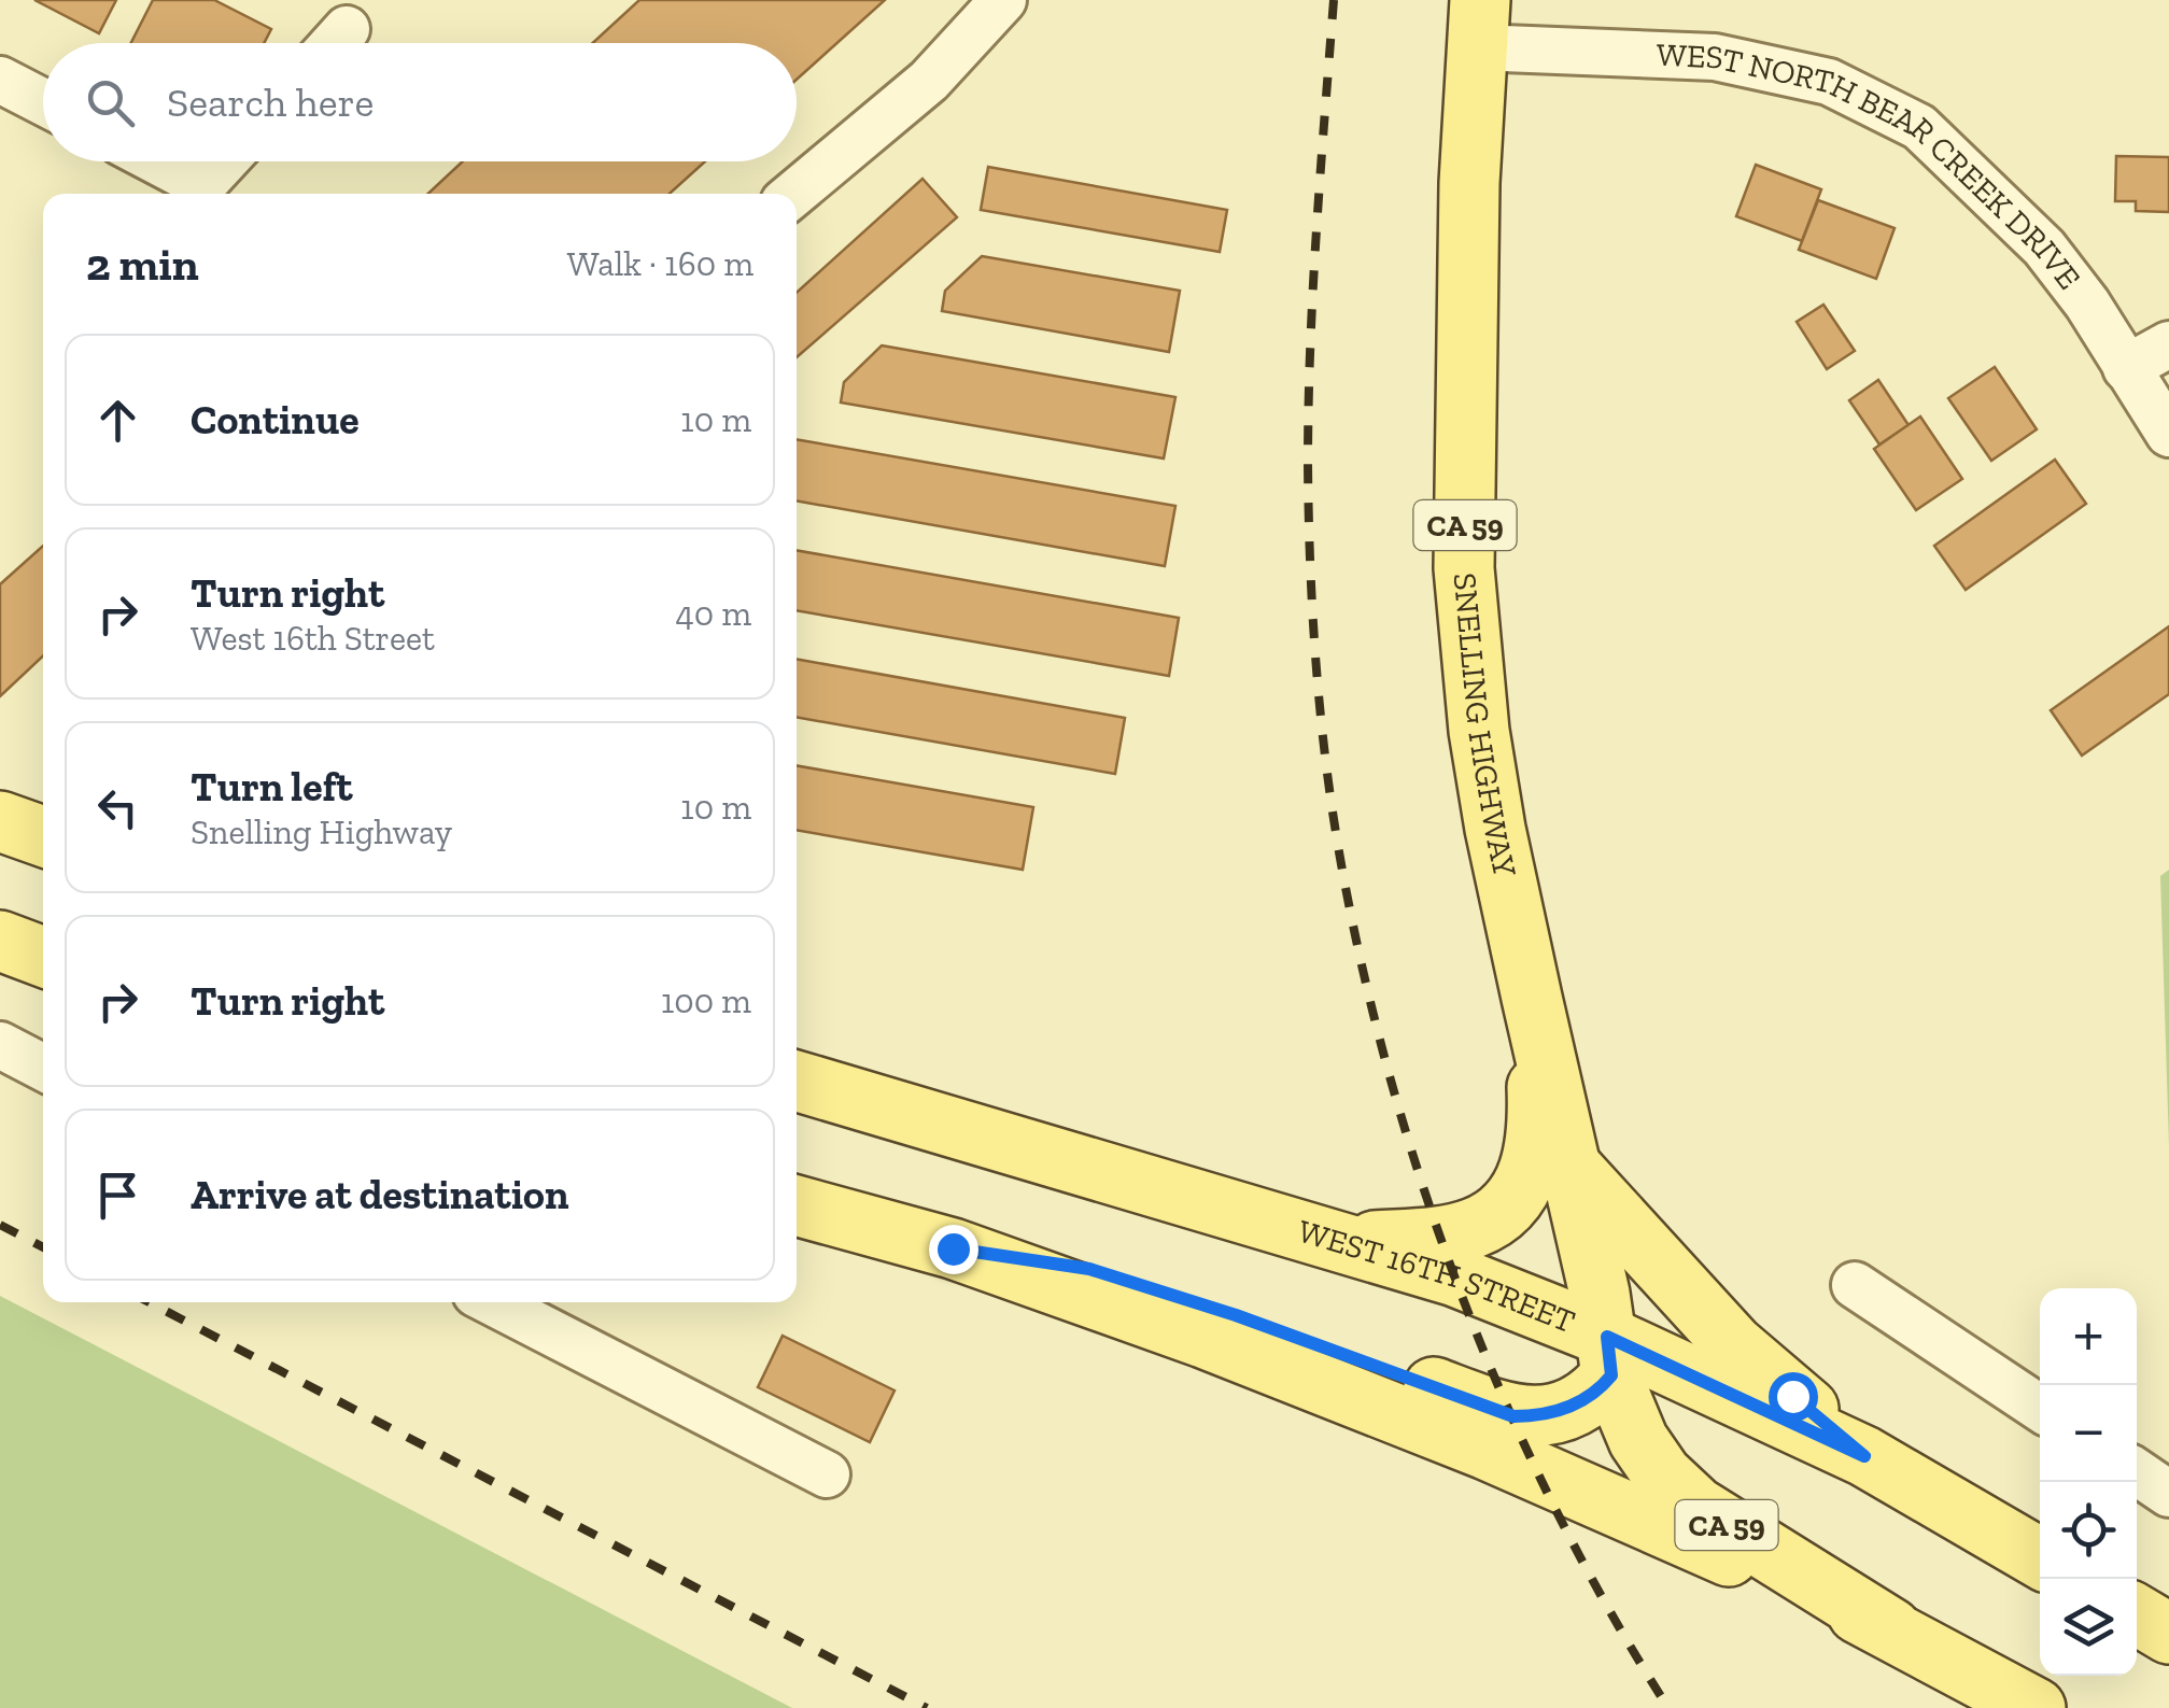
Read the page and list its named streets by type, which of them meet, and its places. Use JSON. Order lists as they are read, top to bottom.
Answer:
{
  "streets": {
    "main road": ["CA 59", "SNELLING HIGHWAY", "WEST 16TH STREET"],
    "street": ["WEST NORTH BEAR CREEK DRIVE"]
  },
  "crossings": [
    ["WEST NORTH BEAR CREEK DRIVE", "SNELLING HIGHWAY"],
    ["CA 59", "SNELLING HIGHWAY"],
    ["CA 59", "WEST 16TH STREET"],
    ["SNELLING HIGHWAY", "WEST 16TH STREET"]
  ],
  "page": {
    "search": "Search here",
    "heading": ["2 min", "Walk · 160 m"],
    "list": [
      ["Continue", "10 m"],
      ["Turn right", "West 16th Street", "40 m"],
      ["Turn left", "Snelling Highway", "10 m"],
      ["Turn right", "100 m"],
      "Arrive at destination"
    ],
    "map_buttons": ["+", "−"]
  }
}
